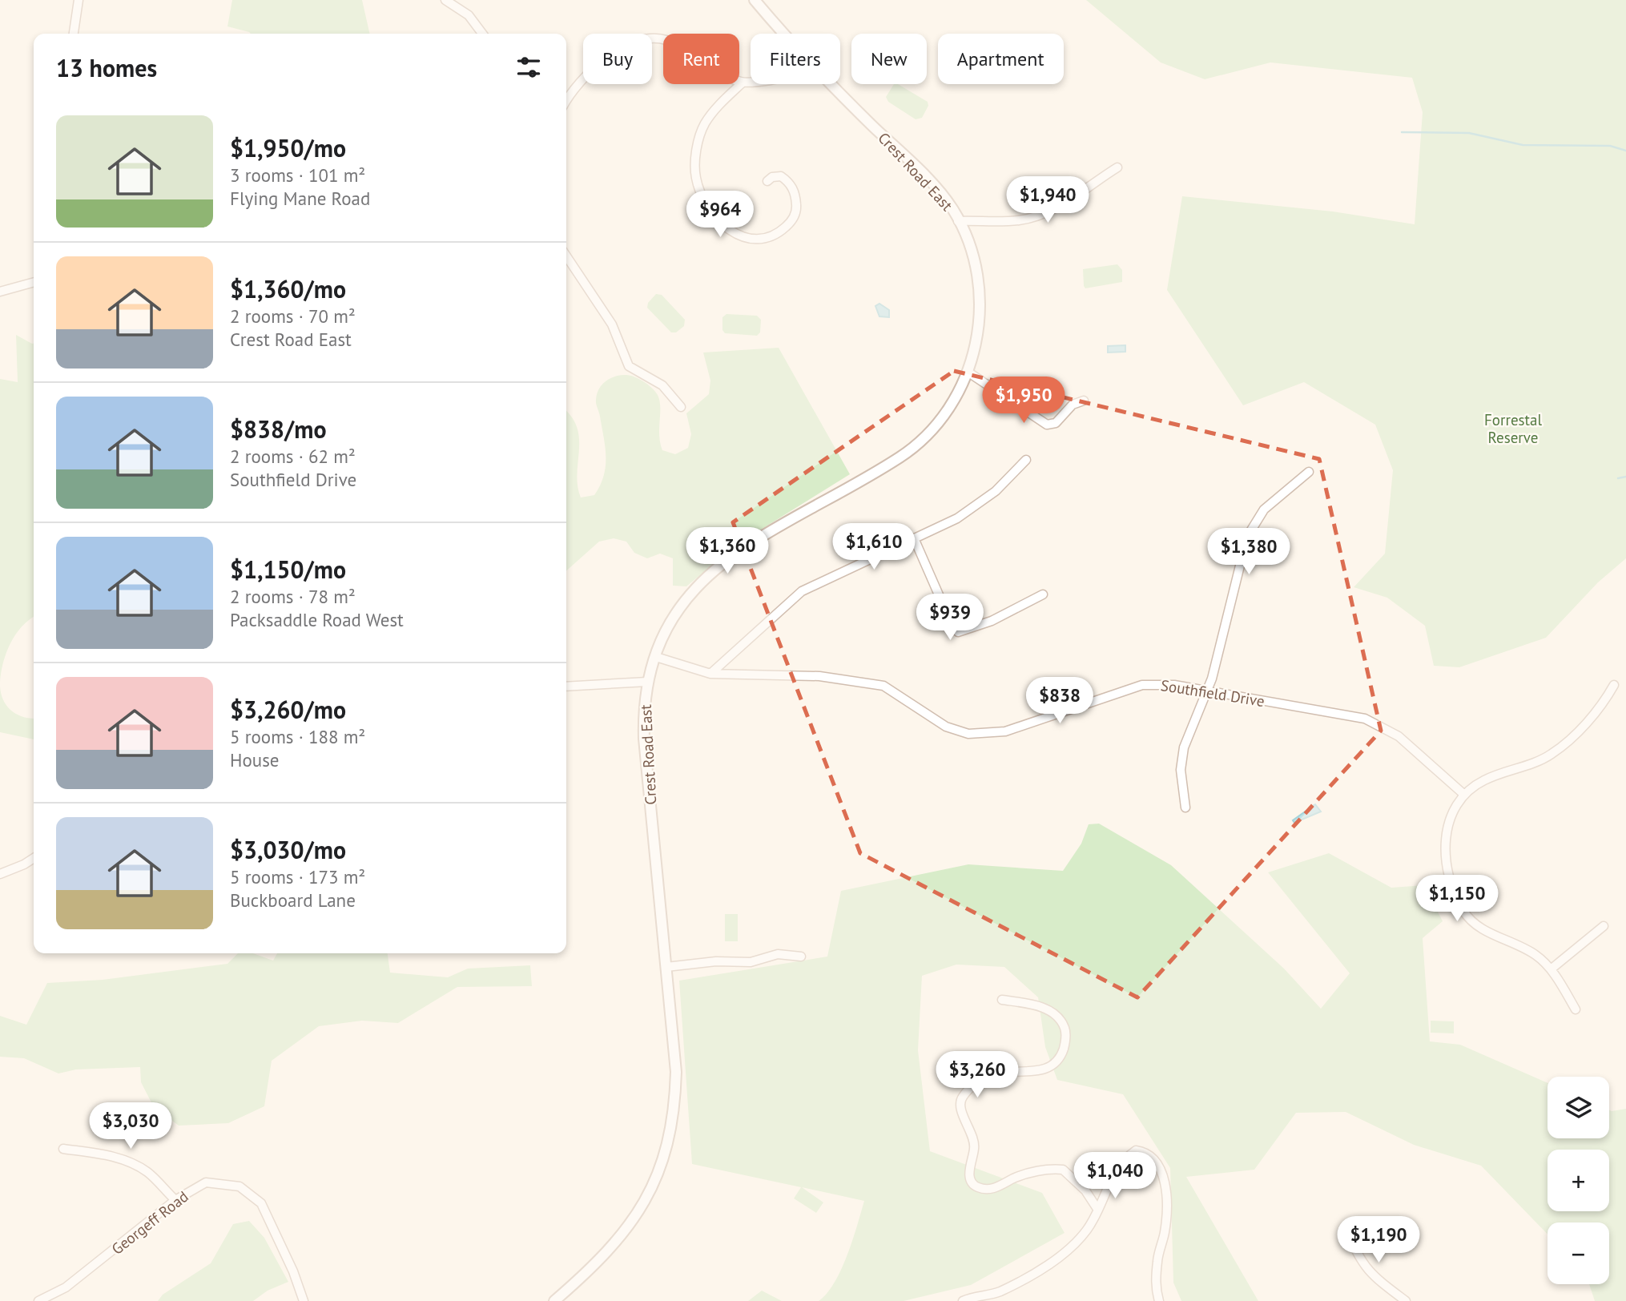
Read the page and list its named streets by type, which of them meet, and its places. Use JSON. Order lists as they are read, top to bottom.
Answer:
{
  "streets": {
    "street": ["Crest Road East", "Southfield Drive", "Georgeff Road"]
  },
  "crossings": [
    ["Crest Road East", "Southfield Drive"]
  ],
  "parks": ["Forrestal Reserve"],
  "page": {
    "chip": [
      "Buy",
      "Rent",
      "Filters",
      "New",
      "Apartment"
    ],
    "heading": "13 homes",
    "list": [
      {
        "name": "$1,950/mo",
        "note": "3 rooms · 101 m² · Flying Mane Road"
      },
      {
        "name": "$1,360/mo",
        "note": "2 rooms · 70 m² · Crest Road East"
      },
      {
        "name": "$838/mo",
        "note": "2 rooms · 62 m² · Southfield Drive"
      },
      {
        "name": "$1,150/mo",
        "note": "2 rooms · 78 m² · Packsaddle Road West"
      },
      {
        "name": "$3,260/mo",
        "note": "5 rooms · 188 m² · House"
      },
      {
        "name": "$3,030/mo",
        "note": "5 rooms · 173 m² · Buckboard Lane"
      }
    ],
    "price": [
      "$1,940",
      "$964",
      "$1,950",
      "$1,610",
      "$1,360",
      "$1,380",
      "$939",
      "$838",
      "$1,150",
      "$3,260",
      "$3,030",
      "$1,040",
      "$1,190"
    ],
    "map_buttons": ["+", "−"]
  }
}
